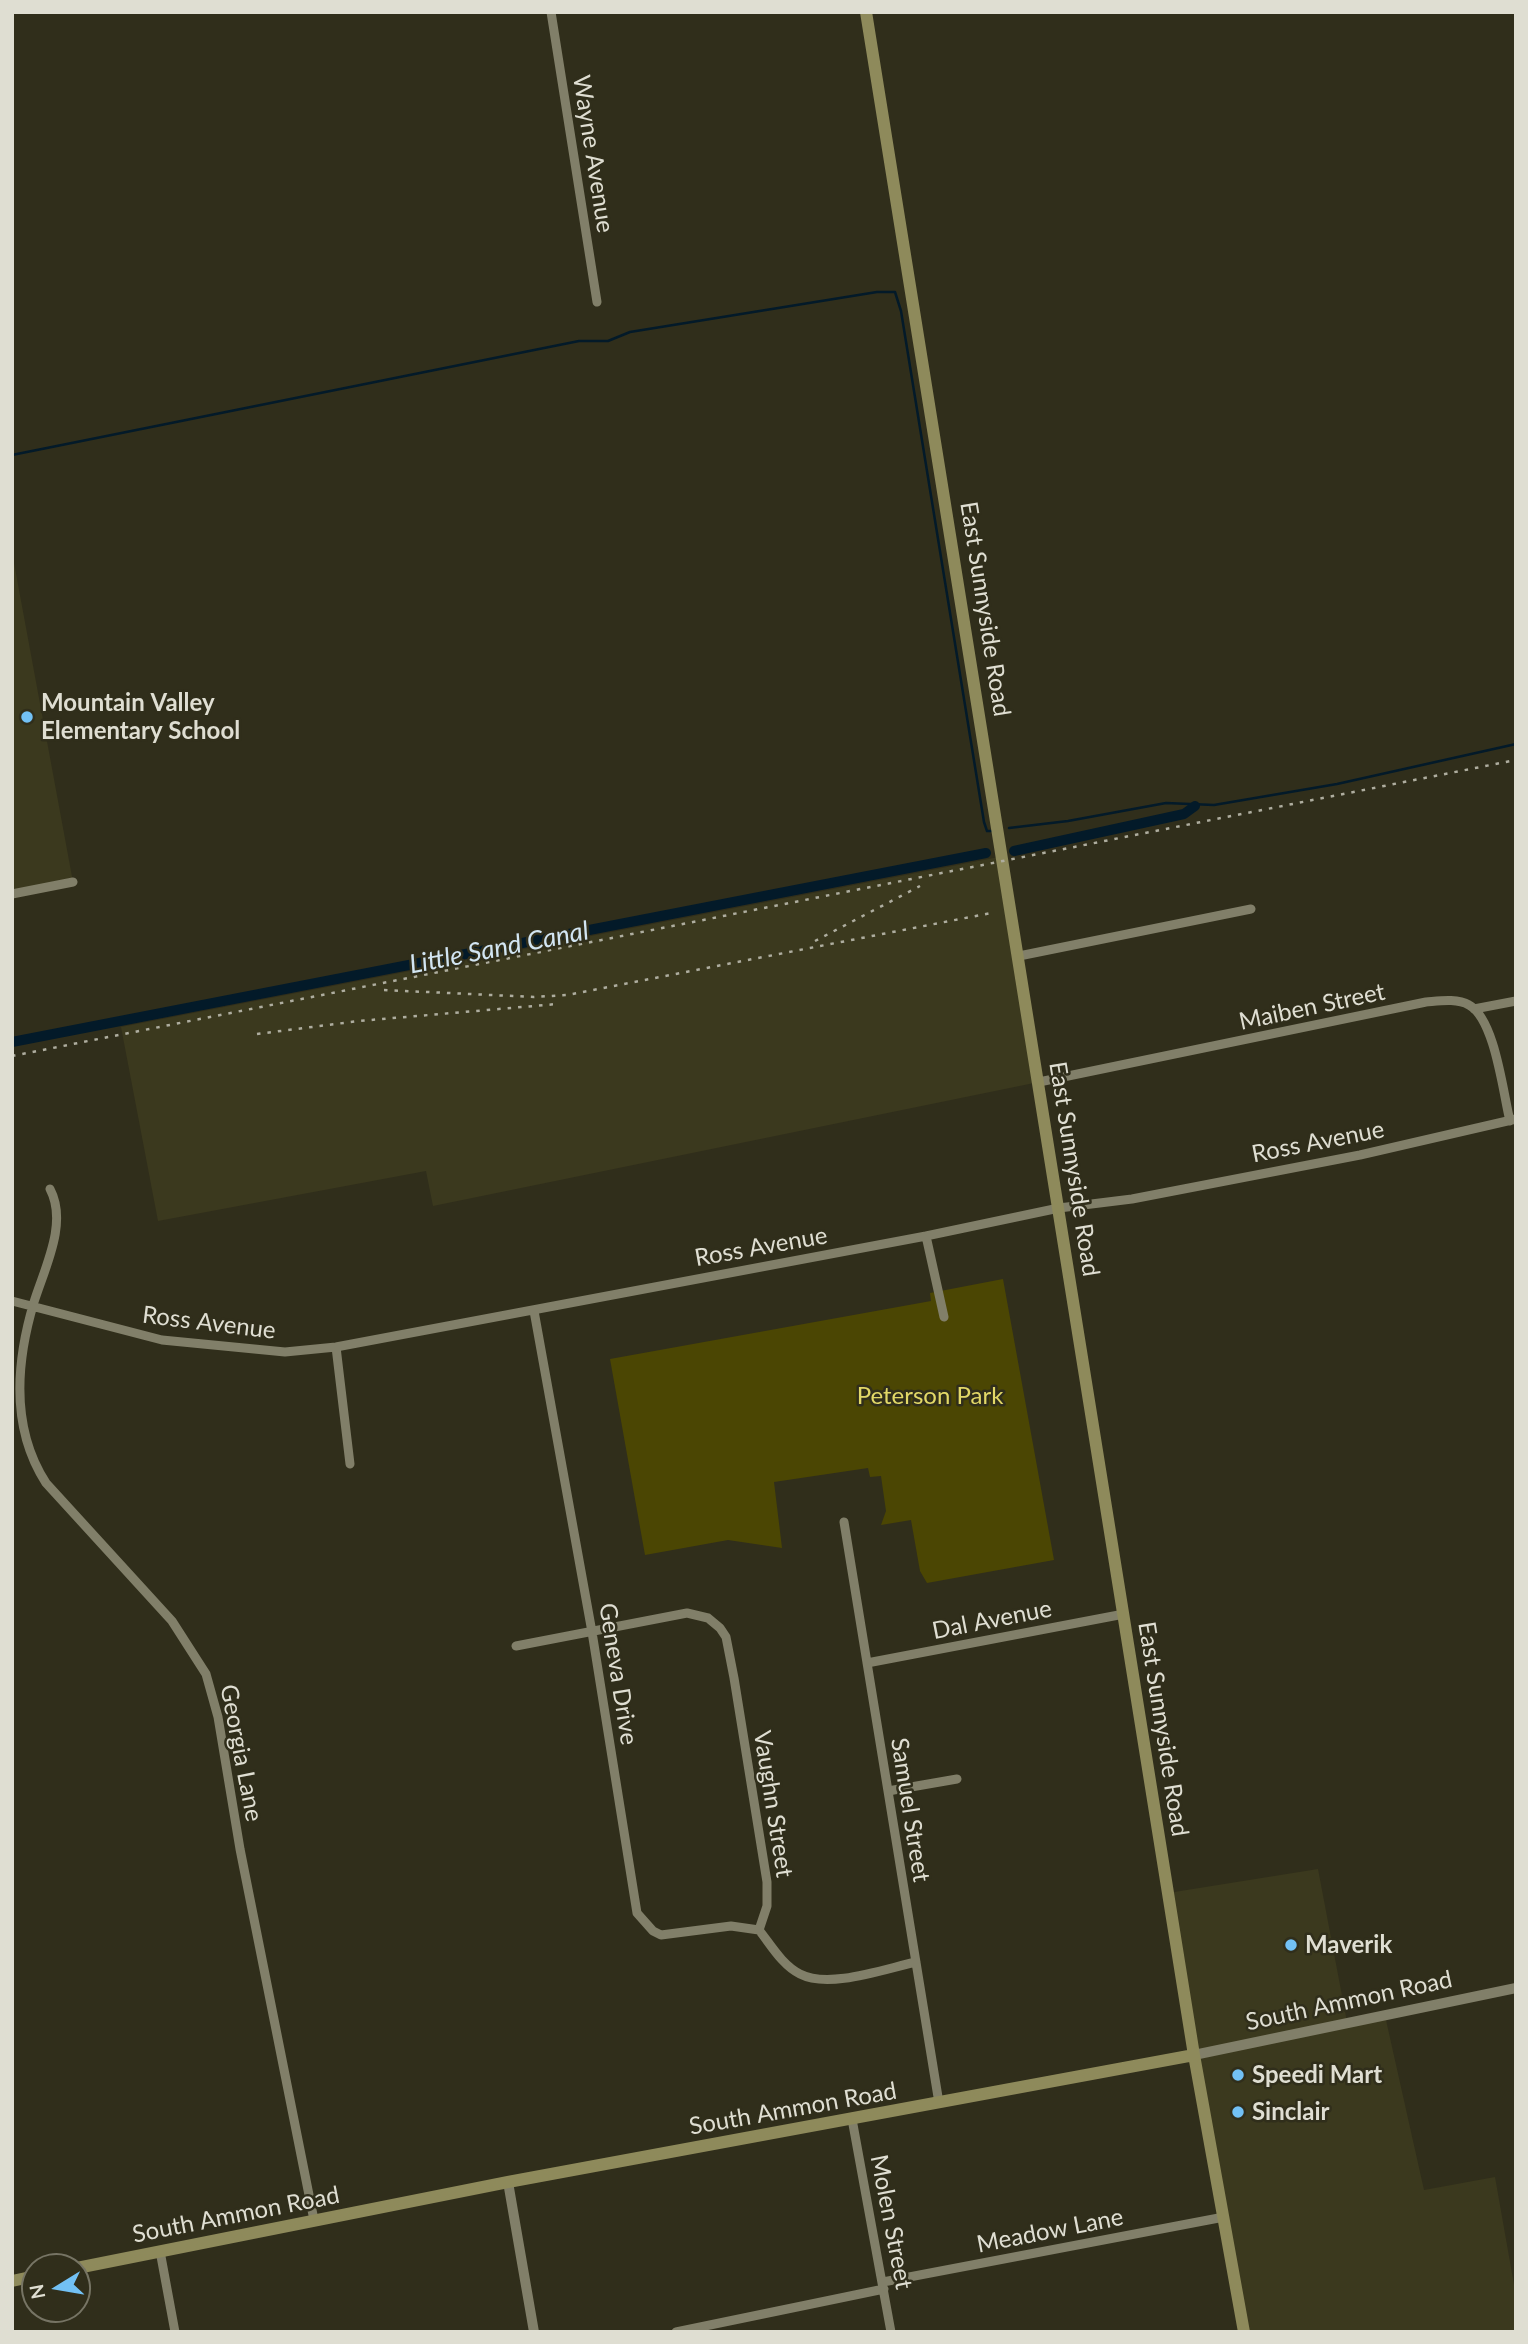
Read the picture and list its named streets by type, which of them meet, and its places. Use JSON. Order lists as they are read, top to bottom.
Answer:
{
  "streets": {
    "main road": ["East Sunnyside Road", "South Ammon Road"],
    "street": [
      "Wayne Avenue",
      "Maiben Street",
      "Ross Avenue",
      "Dal Avenue",
      "Geneva Drive",
      "Georgia Lane",
      "Vaughn Street",
      "Samuel Street",
      "Molen Street",
      "Meadow Lane"
    ]
  },
  "crossings": [
    ["East Sunnyside Road", "Maiben Street"],
    ["East Sunnyside Road", "Ross Avenue"],
    ["East Sunnyside Road", "Dal Avenue"],
    ["East Sunnyside Road", "South Ammon Road"],
    ["East Sunnyside Road", "Meadow Lane"],
    ["Ross Avenue", "Geneva Drive"],
    ["Ross Avenue", "Georgia Lane"],
    ["Dal Avenue", "Samuel Street"],
    ["Geneva Drive", "Vaughn Street"],
    ["Georgia Lane", "South Ammon Road"],
    ["Samuel Street", "South Ammon Road"],
    ["South Ammon Road", "Molen Street"],
    ["Molen Street", "Meadow Lane"]
  ],
  "water": ["Little Sand Canal"],
  "parks": ["Peterson Park"],
  "places": [
    "Mountain Valley Elementary School",
    "Maverik",
    "Speedi Mart",
    "Sinclair"
  ],
  "north": "left"
}
